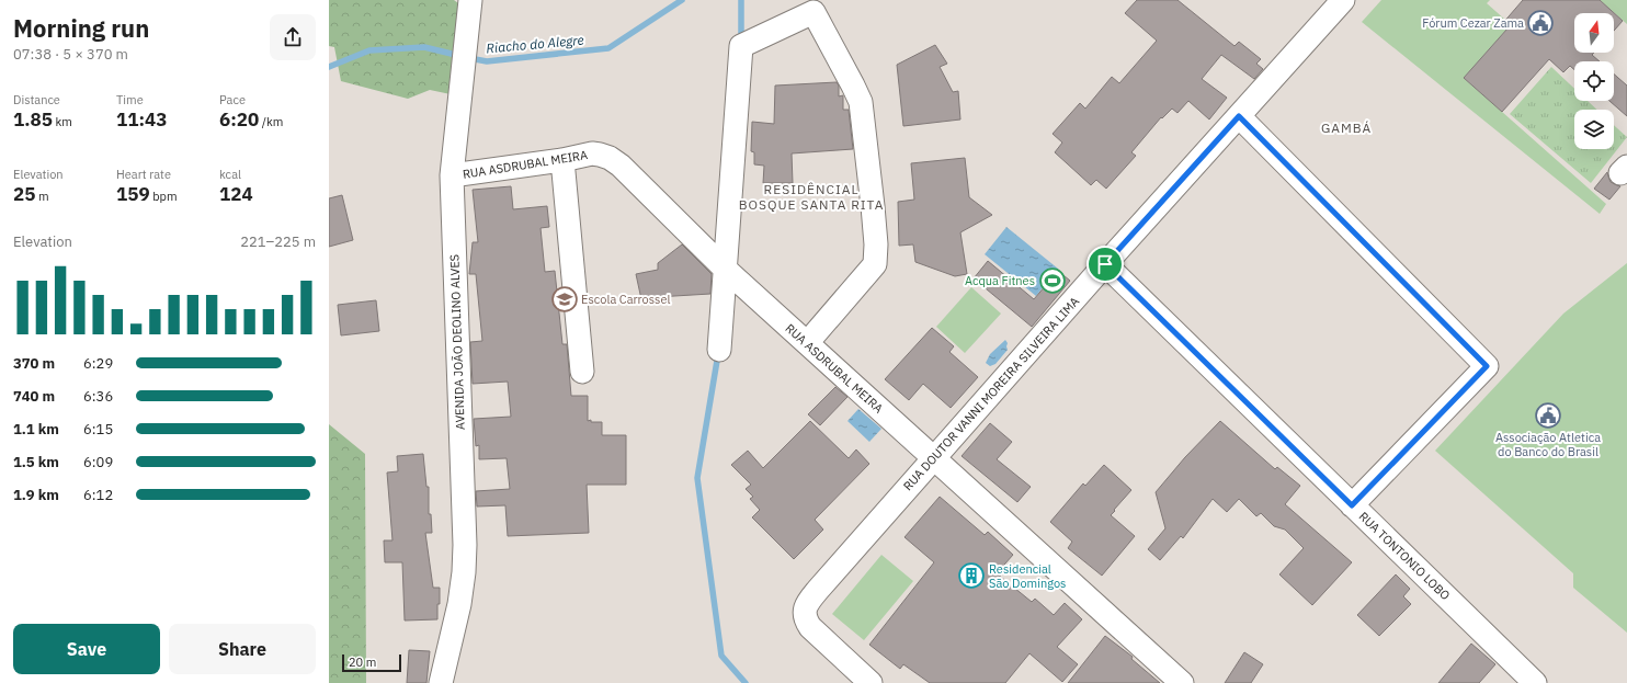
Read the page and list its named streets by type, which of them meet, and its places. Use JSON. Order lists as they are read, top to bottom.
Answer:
{
  "streets": {
    "street": [
      "RUA ASDRUBAL MEIRA",
      "AVENIDA JOÃO DEOLINO ALVES",
      "RUA DOUTOR VANNI MOREIRA SILVEIRA LIMA",
      "RUA TONTONIO LOBO"
    ]
  },
  "crossings": [
    ["RUA ASDRUBAL MEIRA", "AVENIDA JOÃO DEOLINO ALVES"],
    ["RUA ASDRUBAL MEIRA", "RUA DOUTOR VANNI MOREIRA SILVEIRA LIMA"],
    ["RUA DOUTOR VANNI MOREIRA SILVEIRA LIMA", "RUA TONTONIO LOBO"]
  ],
  "districts": ["GAMBÁ", "RESIDÊNCIAL BOSQUE SANTA RITA"],
  "water": ["Riacho do Alegre"],
  "places": {
    "public building": ["Fórum Cezar Zama", "Associação Atletica do Banco do Brasil"],
    "sports": ["Acqua Fitnes"],
    "school or university": ["Escola Carrossel"],
    "building": ["Residencial São Domingos"]
  },
  "scale_bar": "20 m",
  "north": "top",
  "page": {
    "heading": ["Morning run", "07:38 · 5 × 370 m"],
    "stats": [
      ["Distance", "1.85 km"],
      ["Time", "11:43"],
      ["Pace", "6:20 /km"],
      ["Elevation", "25 m"],
      ["Heart rate", "159 bpm"],
      ["kcal", "124"]
    ],
    "chart": ["Elevation", "221–225 m"],
    "list": [
      {
        "name": "370 m",
        "note": "6:29"
      },
      {
        "name": "740 m",
        "note": "6:36"
      },
      {
        "name": "1.1 km",
        "note": "6:15"
      },
      {
        "name": "1.5 km",
        "note": "6:09"
      },
      {
        "name": "1.9 km",
        "note": "6:12"
      }
    ],
    "buttons": ["Save", "Share"],
    "scale": "20 m"
  }
}
